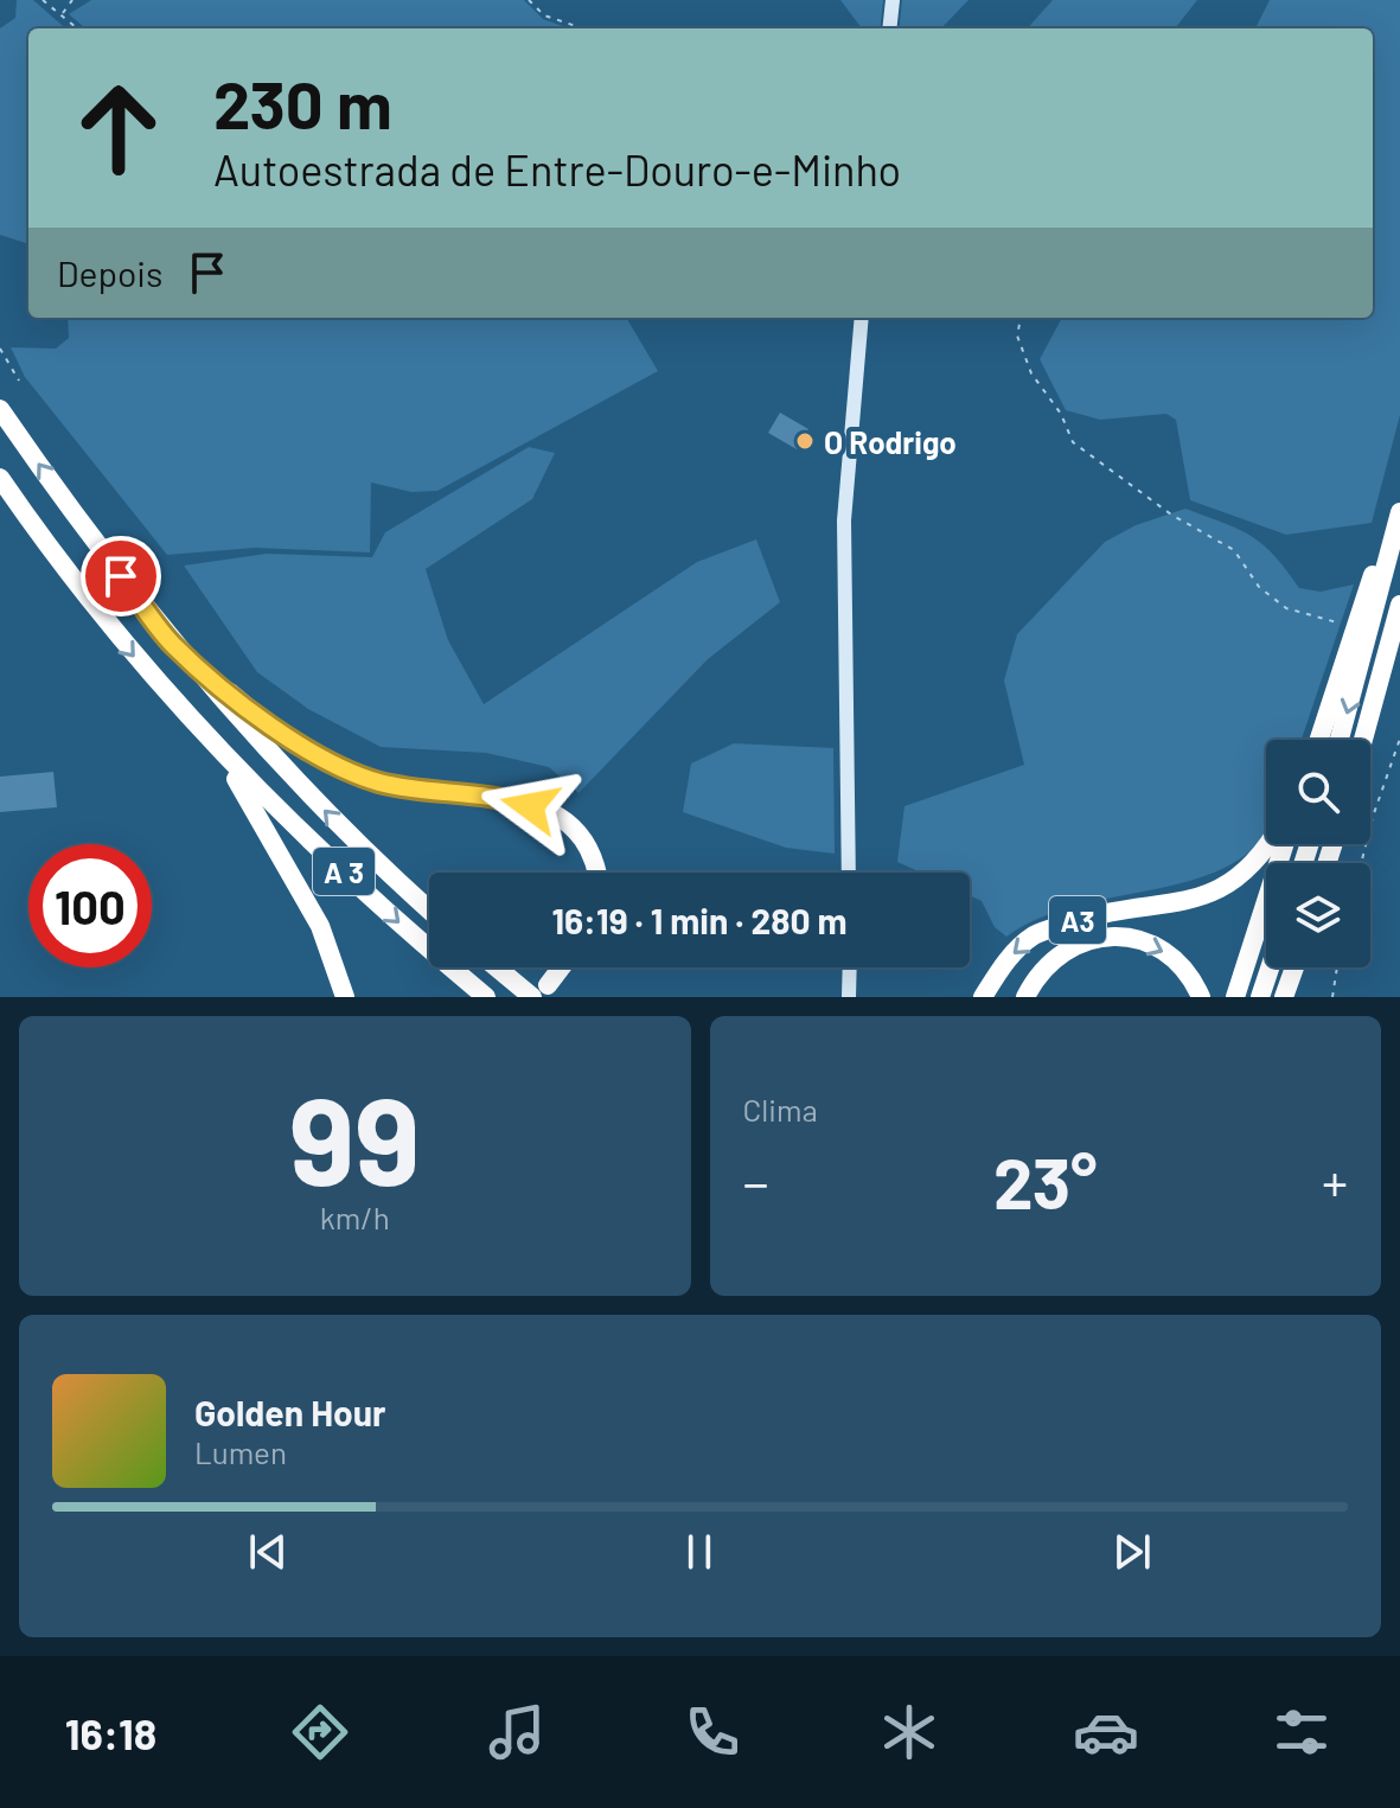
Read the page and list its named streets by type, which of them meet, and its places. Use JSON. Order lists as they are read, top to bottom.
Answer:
{
  "streets": {
    "highway": ["A 3", "A3"]
  },
  "places": ["O Rodrigo"],
  "page": {
    "turn": ["230 m", "Autoestrada de Entre-Douro-e-Minho"],
    "then": "Depois",
    "limit": "100",
    "trip": "16:19 · 1 min · 280 m",
    "tile": [
      ["99", "km/h"],
      "Clima"
    ],
    "heat": ["−", "23°", "+"],
    "song": ["Golden Hour", "Lumen"],
    "tabs": "16:18"
  }
}
